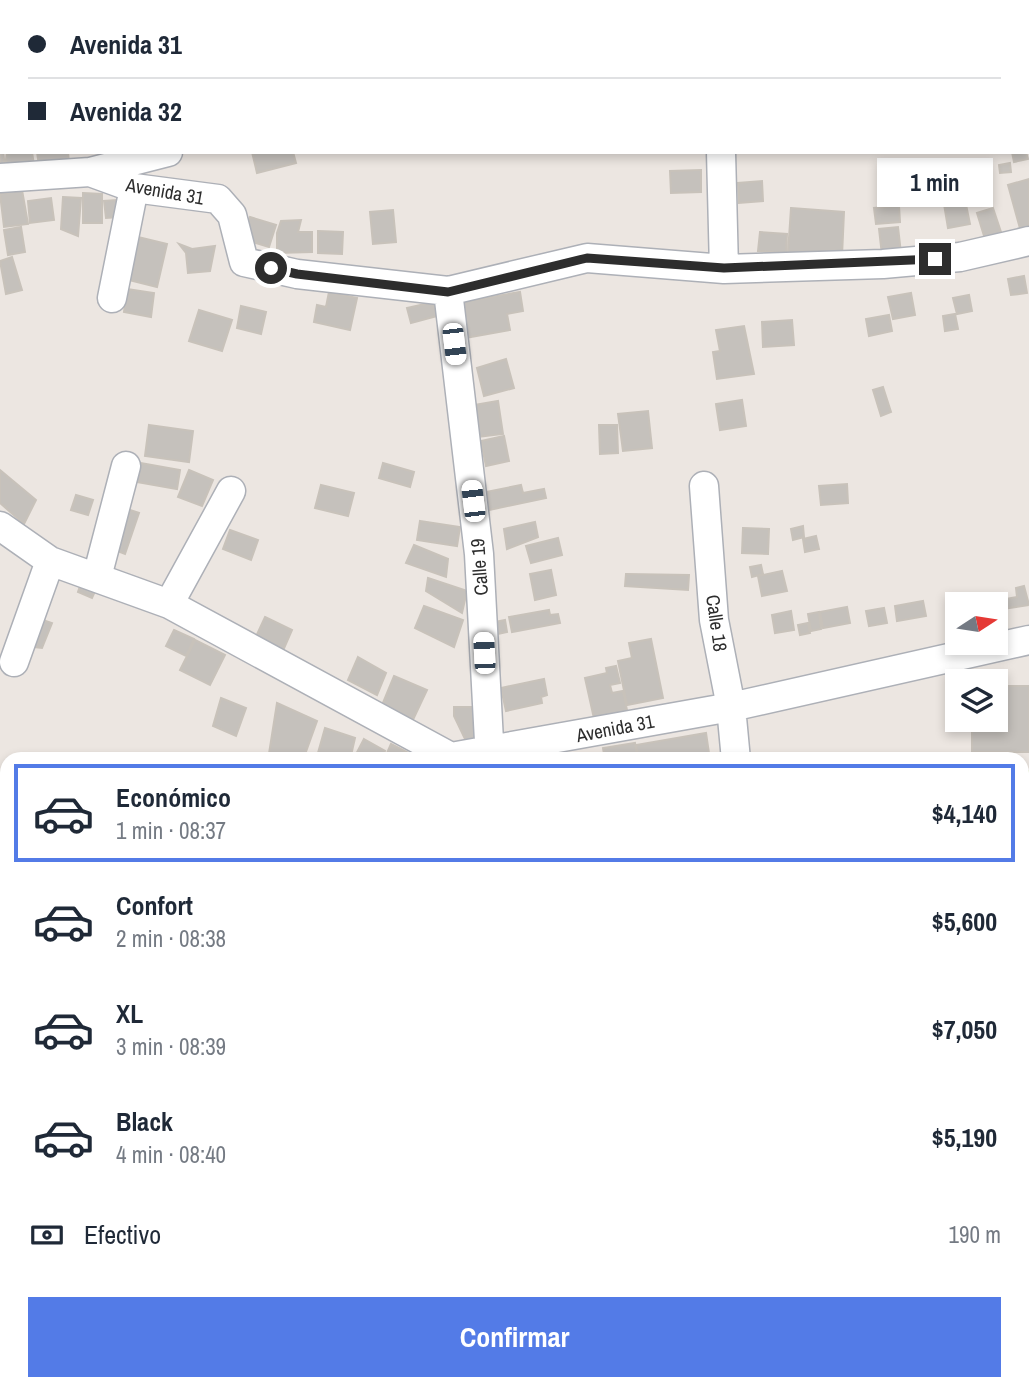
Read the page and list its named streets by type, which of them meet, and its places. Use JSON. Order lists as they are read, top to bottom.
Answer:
{
  "streets": {
    "street": ["Avenida 31", "Calle 19", "Calle 18"]
  },
  "crossings": [
    ["Avenida 31", "Calle 19"],
    ["Avenida 31", "Calle 18"]
  ],
  "north": "right",
  "page": {
    "banner": ["Avenida 31", "Avenida 32"],
    "bubble": "1 min",
    "list": [
      {
        "name": "Económico",
        "note": "1 min · 08:37",
        "value": "$4,140"
      },
      {
        "name": "Confort",
        "note": "2 min · 08:38",
        "value": "$5,600"
      },
      {
        "name": "XL",
        "note": "3 min · 08:39",
        "value": "$7,050"
      },
      {
        "name": "Black",
        "note": "4 min · 08:40",
        "value": "$5,190"
      }
    ],
    "pay": ["Efectivo", "190 m"],
    "buttons": "Confirmar"
  }
}
